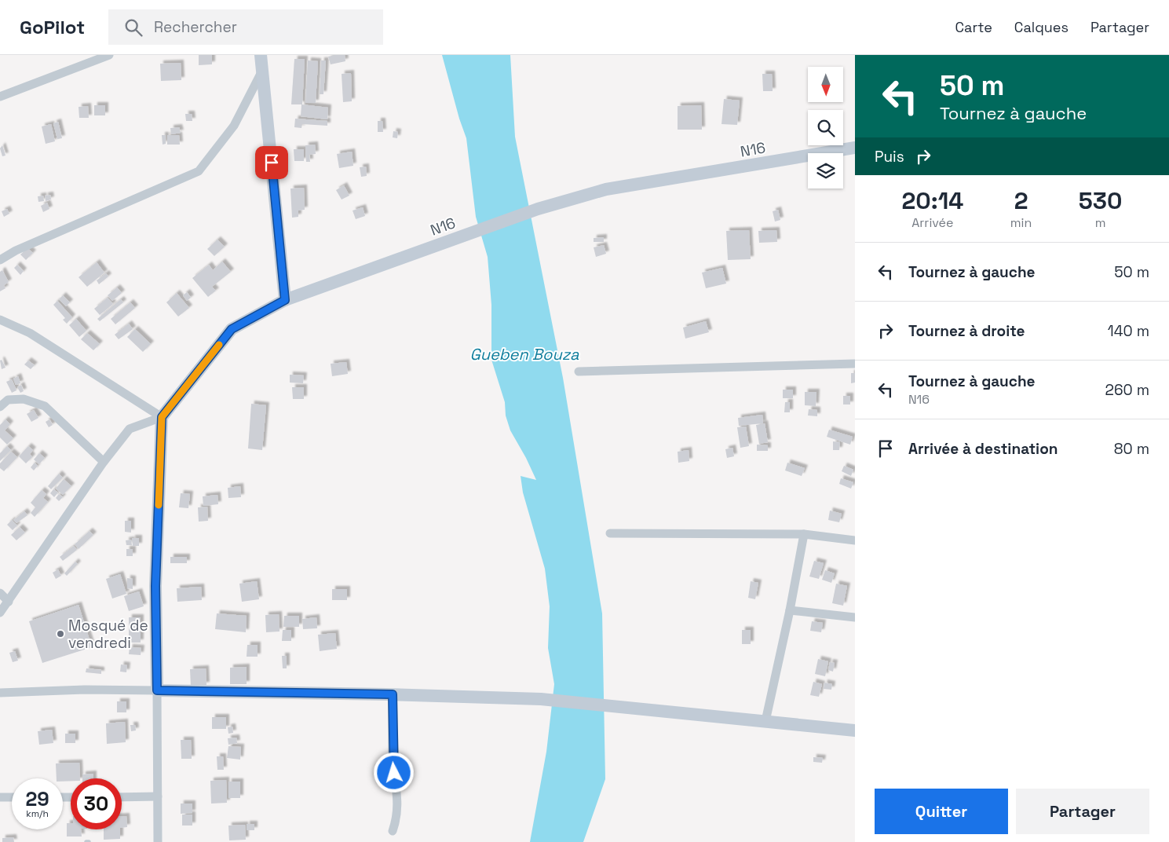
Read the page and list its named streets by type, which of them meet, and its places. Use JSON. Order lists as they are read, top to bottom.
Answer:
{
  "streets": {
    "street": ["N16"]
  },
  "water": ["Gueben Bouza"],
  "places": ["Mosqué de vendredi"],
  "north": "bottom",
  "page": {
    "header": "GoPilot",
    "search": "Rechercher",
    "nav": ["Carte", "Calques", "Partager"],
    "turn": ["50 m", "Tournez à gauche"],
    "then": "Puis",
    "eta": [
      "20:14",
      "Arrivée",
      "2",
      "min",
      "530",
      "m"
    ],
    "list": [
      {
        "name": "Tournez à gauche",
        "value": "50 m"
      },
      {
        "name": "Tournez à droite",
        "value": "140 m"
      },
      {
        "name": "Tournez à gauche",
        "note": "N16",
        "value": "260 m"
      },
      {
        "name": "Arrivée à destination",
        "value": "80 m"
      }
    ],
    "speed": "29 km/h",
    "limit": "30",
    "buttons": ["Quitter", "Partager"]
  }
}
